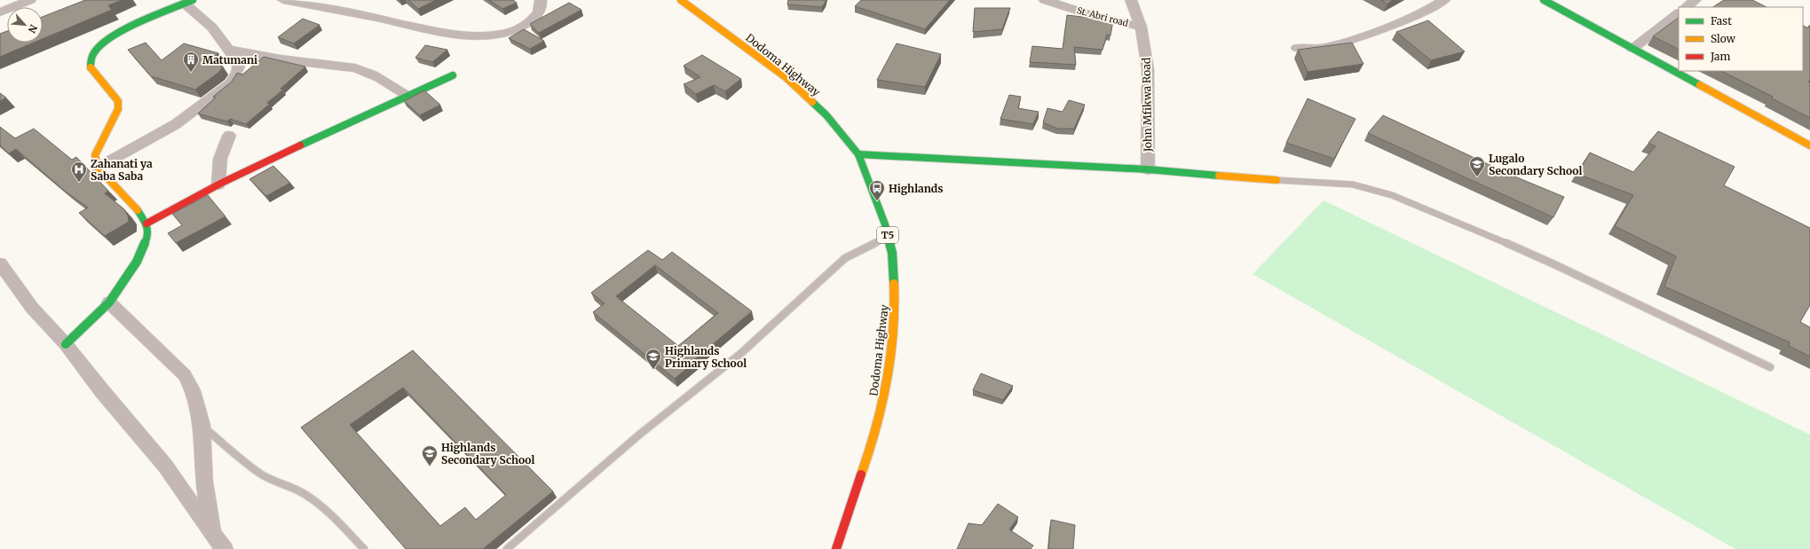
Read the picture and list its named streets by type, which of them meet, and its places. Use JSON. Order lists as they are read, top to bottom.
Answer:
{
  "streets": {
    "main road": ["Dodoma Highway", "T5"],
    "street": ["St. Abri road", "John Mfikwa Road"]
  },
  "crossings": [
    ["St. Abri road", "John Mfikwa Road"]
  ],
  "places": {
    "building": ["Matumani"],
    "school or university": ["Lugalo Secondary School", "Highlands Primary School", "Highlands Secondary School"],
    "hospital": ["Zahanati ya Saba Saba"],
    "bus stop": ["Highlands"]
  },
  "legend": ["Fast", "Slow", "Jam"],
  "north": "bottom right"
}
